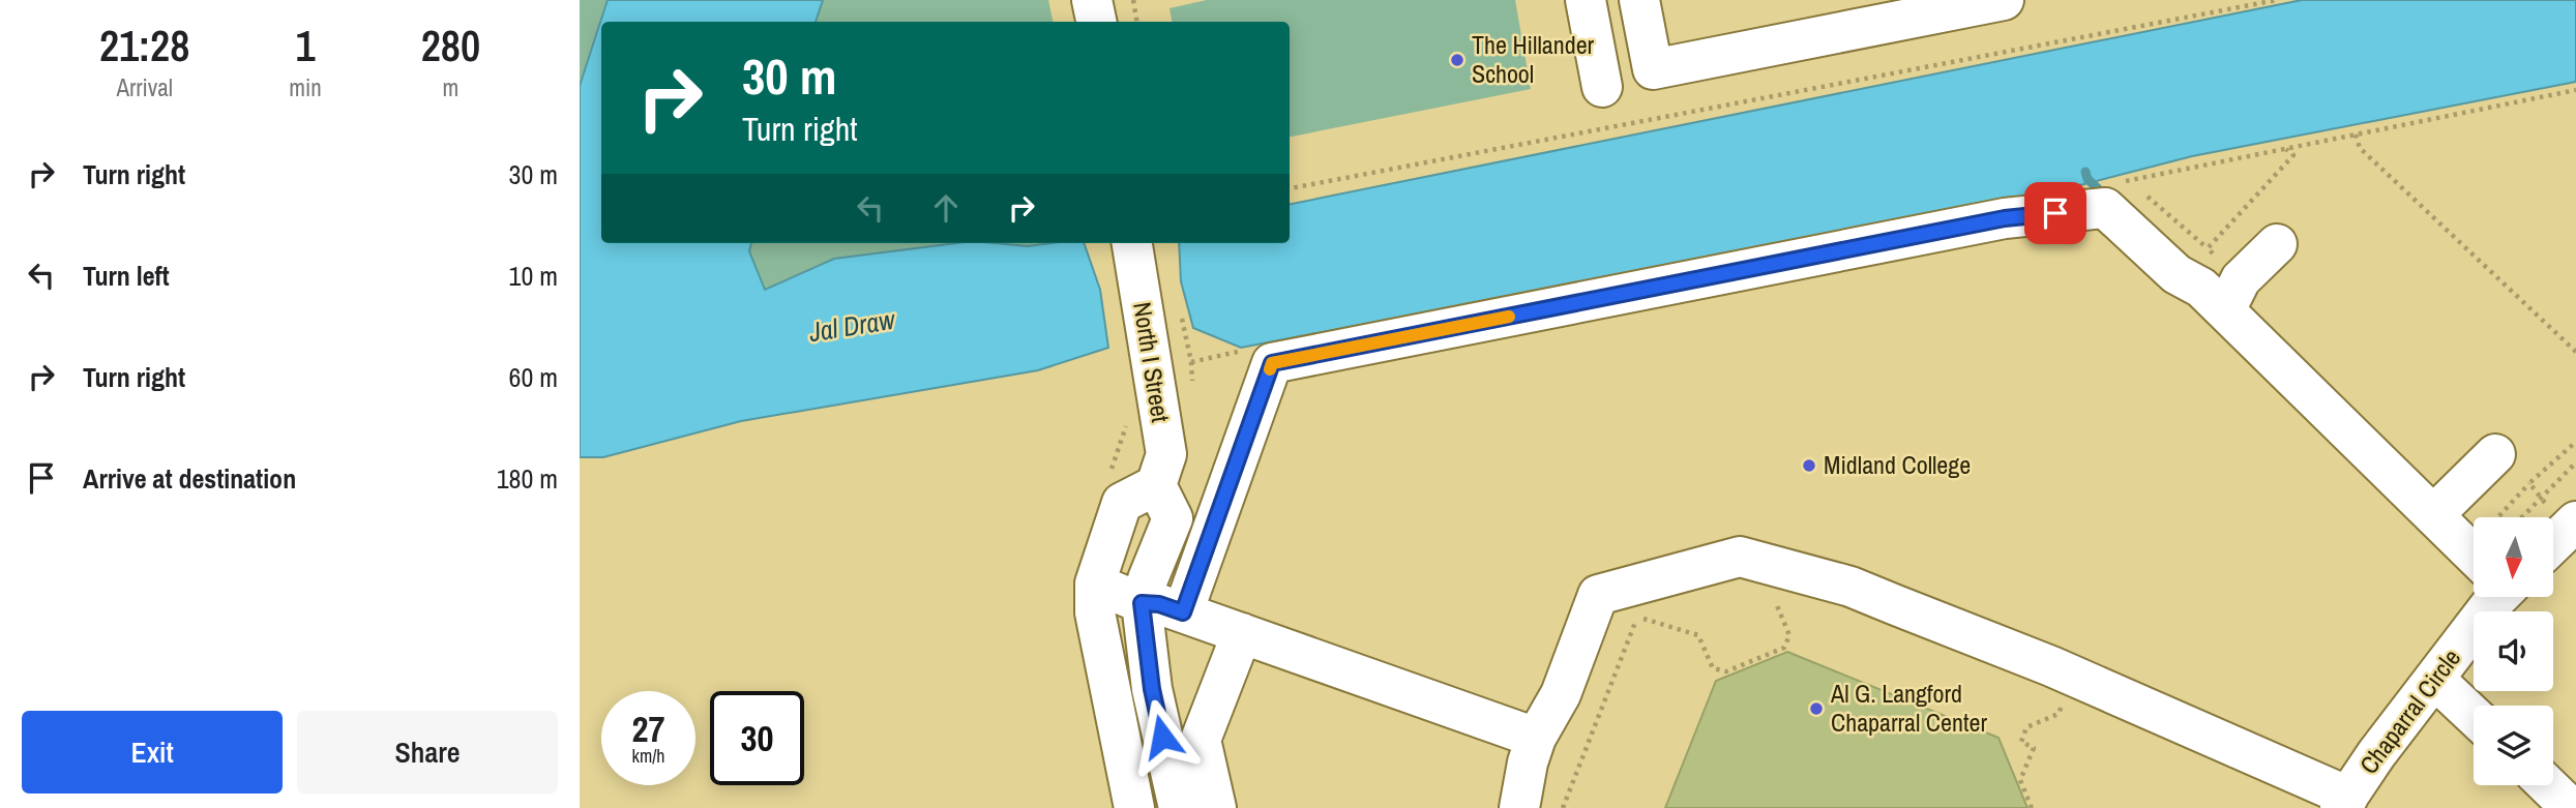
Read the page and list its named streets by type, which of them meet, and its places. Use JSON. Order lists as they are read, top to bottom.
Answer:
{
  "streets": {
    "street": ["North I Street", "Chaparral Circle"]
  },
  "water": ["Jal Draw"],
  "places": ["The Hillander School", "Midland College", "Al G. Langford Chaparral Center"],
  "north": "bottom",
  "page": {
    "eta": [
      "21:28",
      "Arrival",
      "1",
      "min",
      "280",
      "m"
    ],
    "turn": ["30 m", "Turn right"],
    "list": [
      {
        "name": "Turn right",
        "value": "30 m"
      },
      {
        "name": "Turn left",
        "value": "10 m"
      },
      {
        "name": "Turn right",
        "value": "60 m"
      },
      {
        "name": "Arrive at destination",
        "value": "180 m"
      }
    ],
    "speed": "27 km/h",
    "limit": "30",
    "buttons": ["Exit", "Share"]
  }
}
